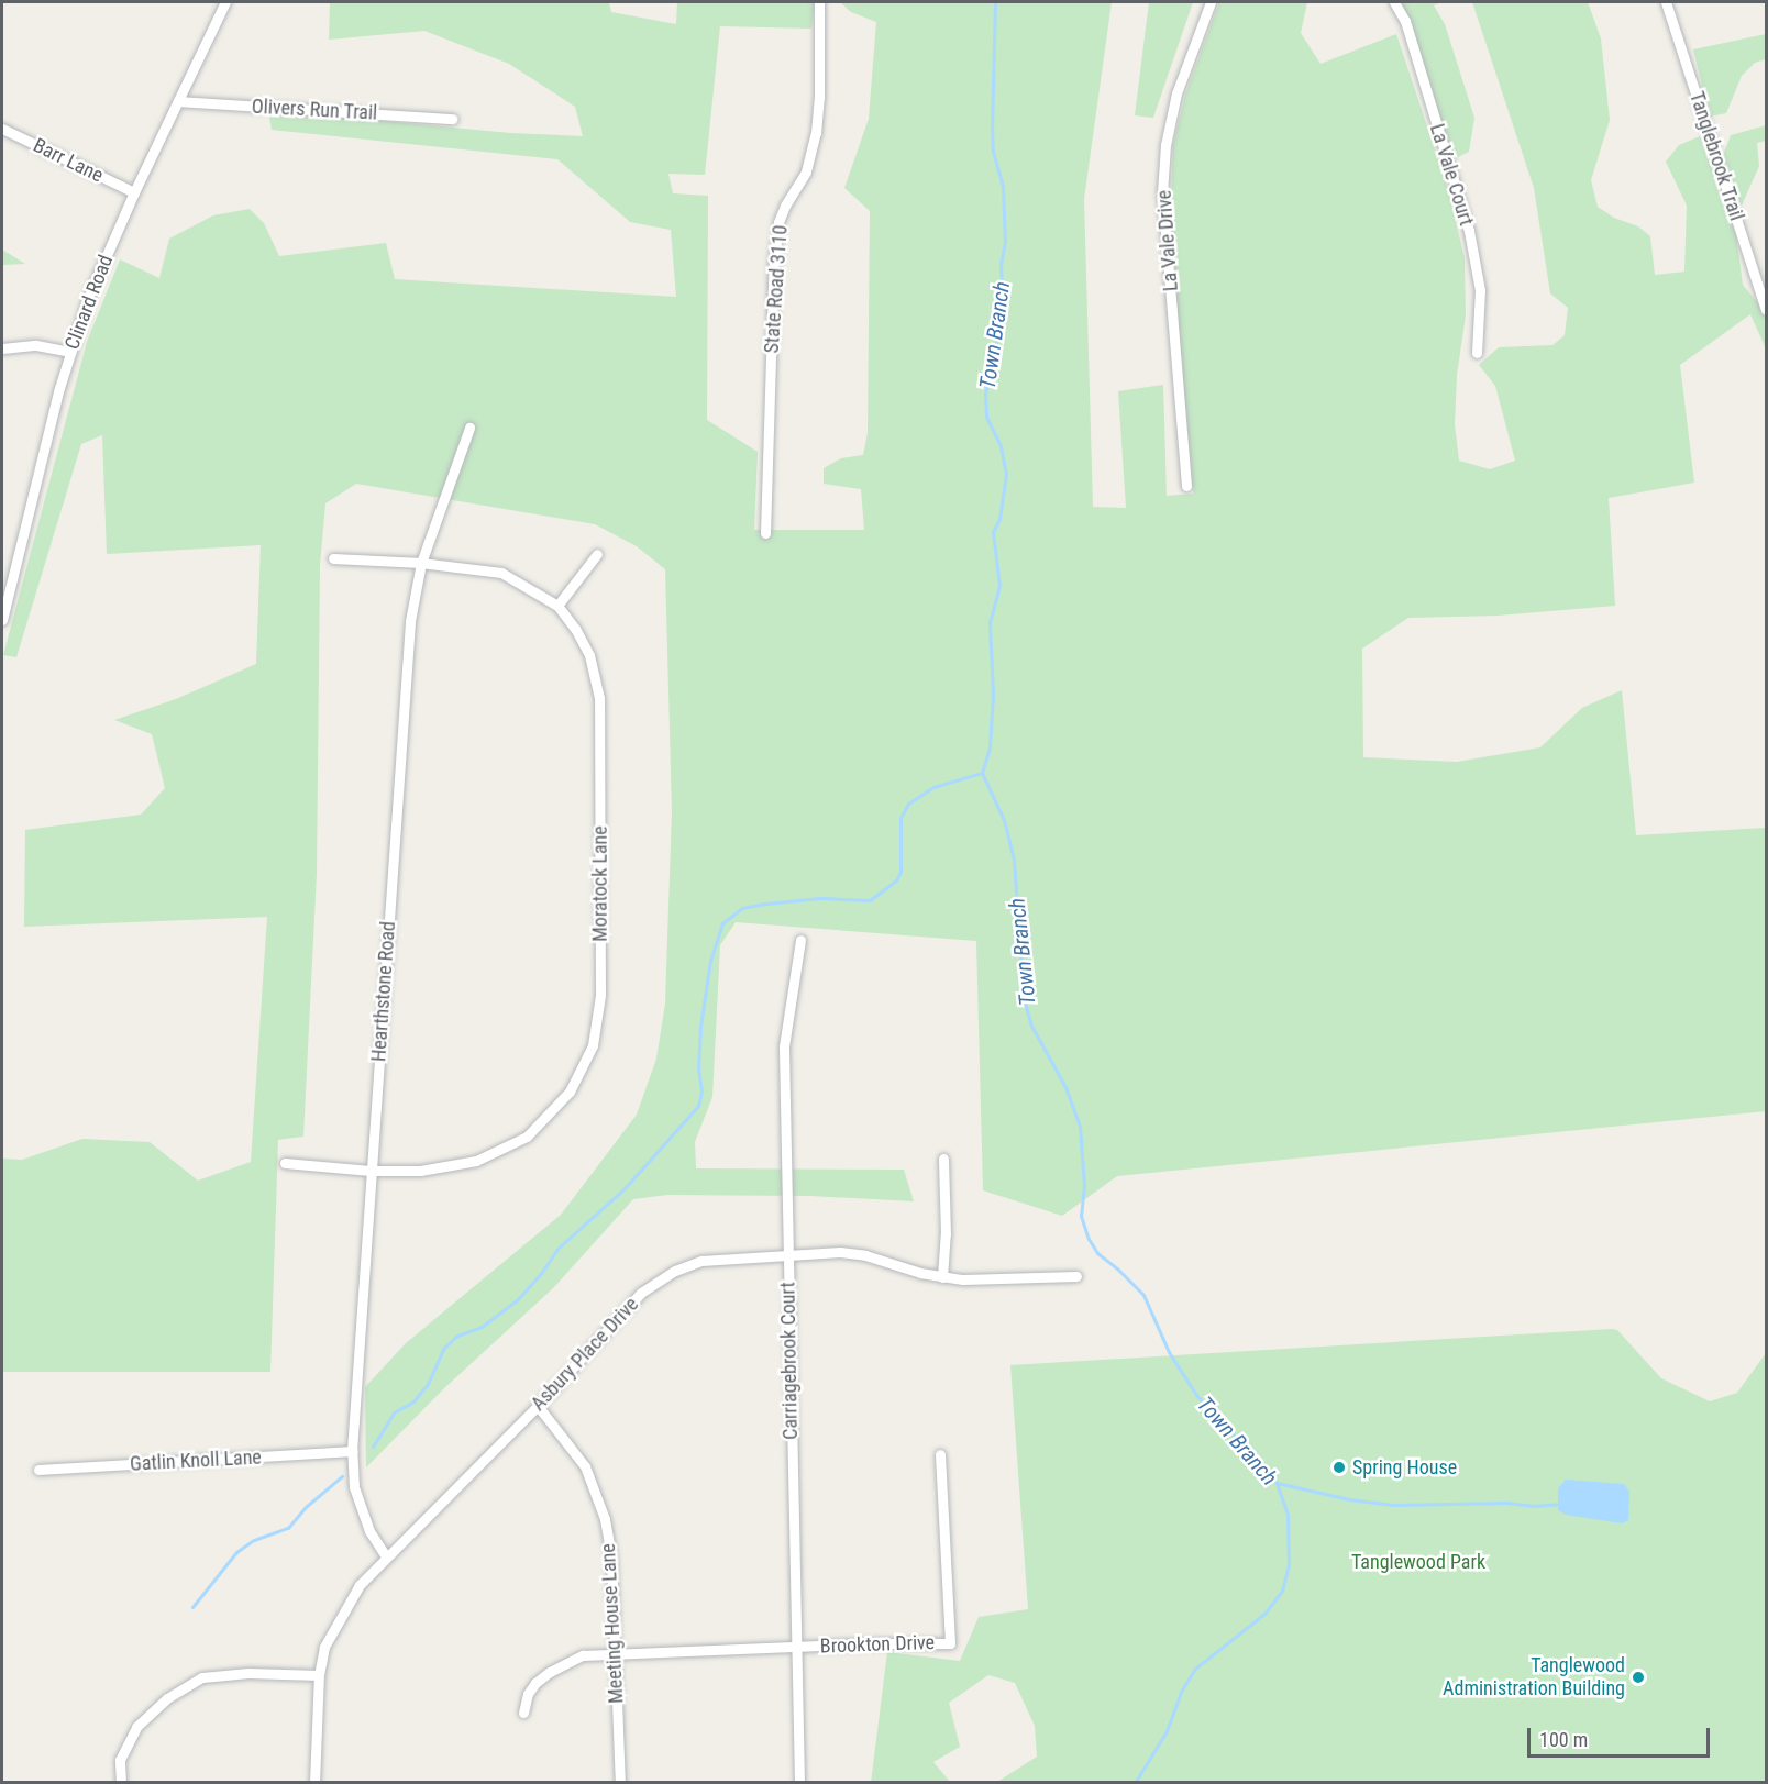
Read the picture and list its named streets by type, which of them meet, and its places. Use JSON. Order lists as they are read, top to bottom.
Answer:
{
  "streets": {
    "street": [
      "Olivers Run Trail",
      "Tanglebrook Trail",
      "Barr Lane",
      "La Vale Court",
      "La Vale Drive",
      "State Road 3110",
      "Clinard Road",
      "Moratock Lane",
      "Hearthstone Road",
      "Asbury Place Drive",
      "Carriagebrook Court",
      "Gatlin Knoll Lane",
      "Meeting House Lane",
      "Brookton Drive"
    ]
  },
  "crossings": [
    ["Olivers Run Trail", "Clinard Road"],
    ["Barr Lane", "Clinard Road"],
    ["Moratock Lane", "Hearthstone Road"],
    ["Hearthstone Road", "Asbury Place Drive"],
    ["Hearthstone Road", "Gatlin Knoll Lane"],
    ["Asbury Place Drive", "Carriagebrook Court"],
    ["Asbury Place Drive", "Meeting House Lane"],
    ["Carriagebrook Court", "Brookton Drive"],
    ["Meeting House Lane", "Brookton Drive"]
  ],
  "water": ["Town Branch"],
  "parks": ["Tanglewood Park"],
  "places": ["Spring House", "Tanglewood Administration Building"],
  "scale_bar": "100 m"
}
